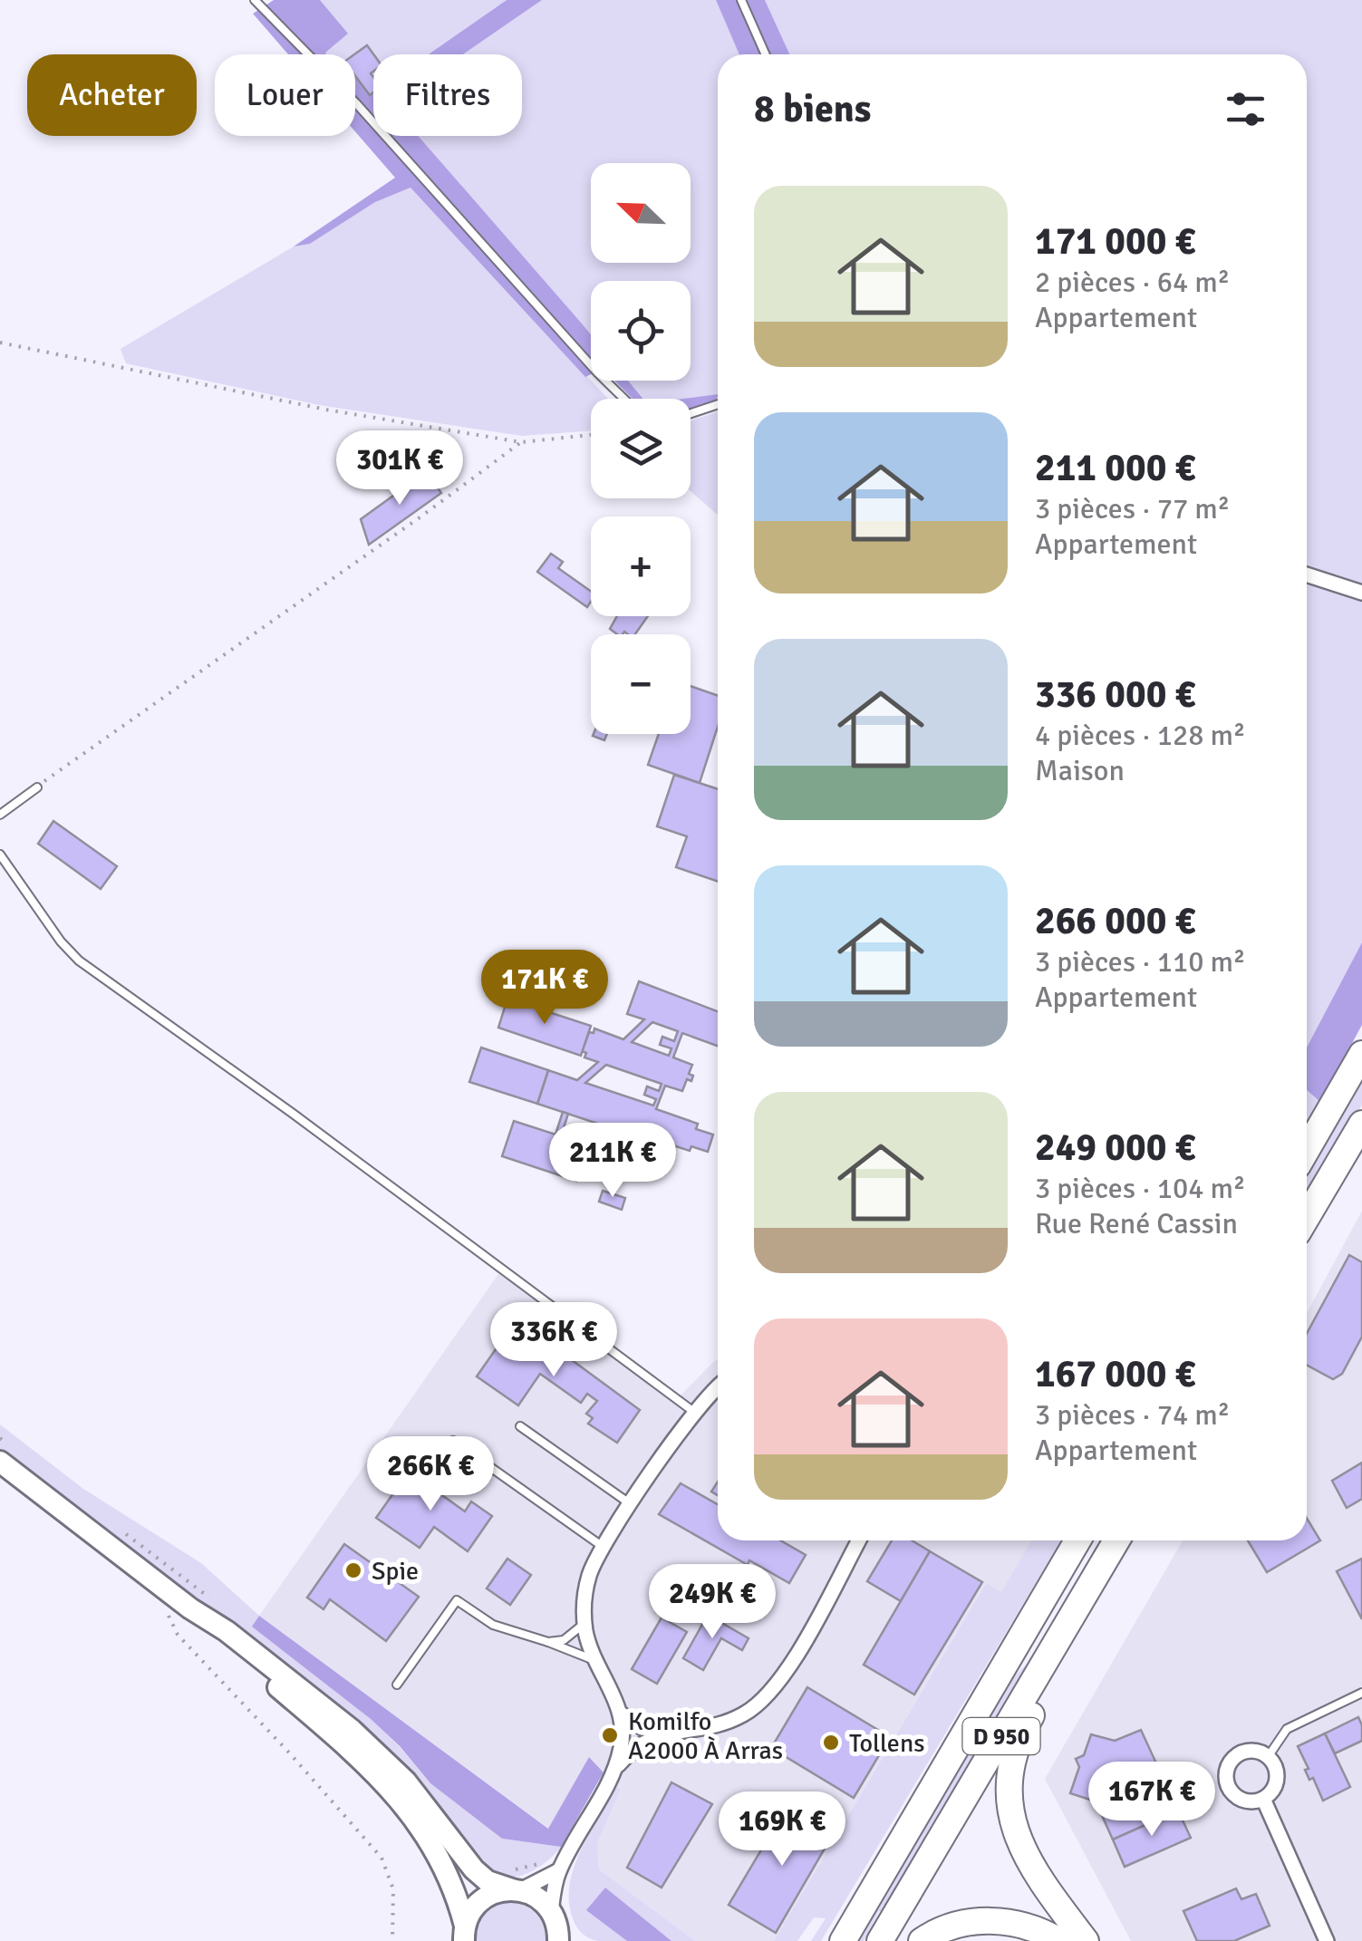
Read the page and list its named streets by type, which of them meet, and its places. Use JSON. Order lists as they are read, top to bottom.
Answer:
{
  "streets": {
    "highway": ["D 950"]
  },
  "places": ["Spie", "Komilfo A2000 À Arras", "Tollens"],
  "north": "top left",
  "page": {
    "chip": ["Acheter", "Louer", "Filtres"],
    "heading": "8 biens",
    "map_buttons": ["+", "−"],
    "list": [
      {
        "name": "171 000 €",
        "note": "2 pièces · 64 m² · Appartement"
      },
      {
        "name": "211 000 €",
        "note": "3 pièces · 77 m² · Appartement"
      },
      {
        "name": "336 000 €",
        "note": "4 pièces · 128 m² · Maison"
      },
      {
        "name": "266 000 €",
        "note": "3 pièces · 110 m² · Appartement"
      },
      {
        "name": "249 000 €",
        "note": "3 pièces · 104 m² · Rue René Cassin"
      },
      {
        "name": "167 000 €",
        "note": "3 pièces · 74 m² · Appartement"
      }
    ],
    "price": [
      "301K €",
      "171K €",
      "211K €",
      "336K €",
      "266K €",
      "249K €",
      "167K €",
      "169K €"
    ]
  }
}
